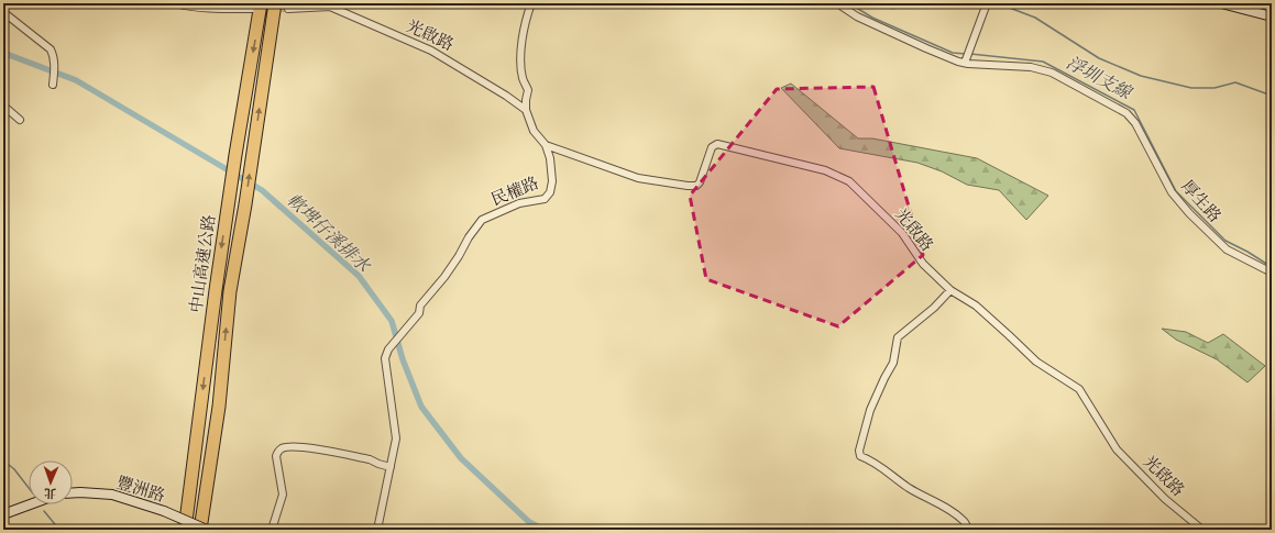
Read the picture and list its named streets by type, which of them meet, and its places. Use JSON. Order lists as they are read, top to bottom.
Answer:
{
  "streets": {
    "highway": ["中山高速公路"],
    "street": [
      "光啟路",
      "民權路",
      "厚生路",
      "豐洲路"
    ]
  },
  "crossings": [
    ["光啟路", "民權路"]
  ],
  "water": ["浮圳支線", "軟埤仔溪排水"],
  "north": "bottom"
}
